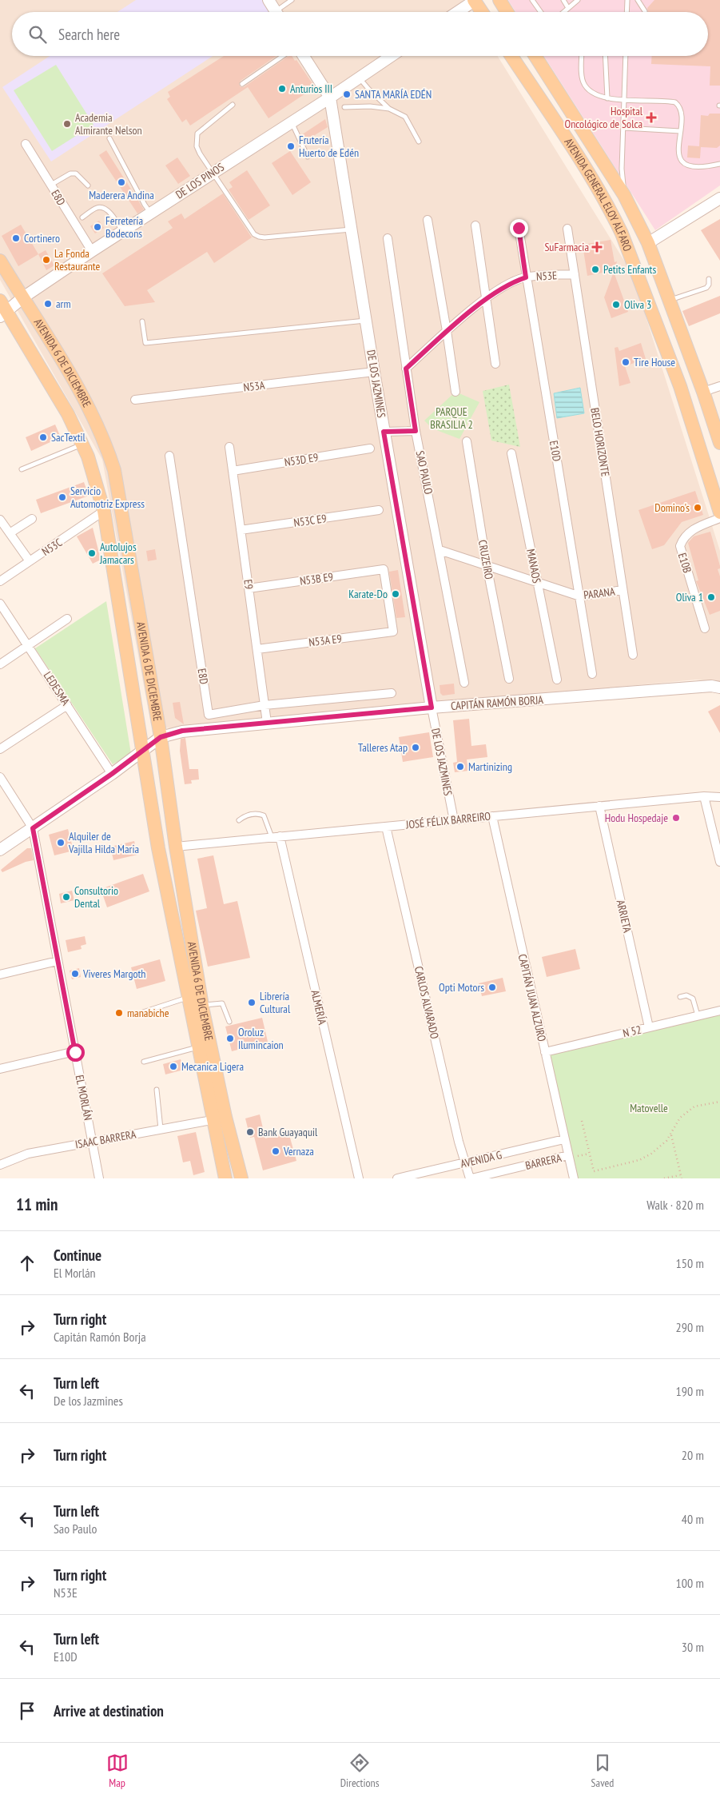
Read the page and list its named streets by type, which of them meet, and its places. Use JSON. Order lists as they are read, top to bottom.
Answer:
{
  "streets": {
    "main road": ["AVENIDA GENERAL ELOY ALFARO", "AVENIDA 6 DE DICIEMBRE"],
    "street": [
      "DE LOS PINOS",
      "E8D",
      "N53E",
      "DE LOS JAZMINES",
      "N53A",
      "BELO HORIZONTE",
      "E10D",
      "N53D E9",
      "SAO PAULO",
      "N53C E9",
      "N53C",
      "CRUZEIRO",
      "E10B",
      "MANAOS",
      "N53B E9",
      "E9",
      "PARANA",
      "N53A E9",
      "LEDESMA",
      "CAPITÁN RAMÓN BORJA",
      "JOSÉ FÉLIX BARREIRO",
      "ARRIETA",
      "CAPITÁN JUAN ALZURO",
      "CARLOS ALVARADO",
      "ALMERÍA",
      "N 52",
      "EL MORLÁN",
      "ISAAC BARRERA",
      "AVENIDA G",
      "BARRERA"
    ]
  },
  "crossings": [
    ["DE LOS PINOS", "E8D"],
    ["DE LOS PINOS", "AVENIDA 6 DE DICIEMBRE"],
    ["DE LOS PINOS", "DE LOS JAZMINES"],
    ["E8D", "E9"],
    ["N53E", "BELO HORIZONTE"],
    ["N53E", "E10D"],
    ["N53E", "SAO PAULO"],
    ["AVENIDA 6 DE DICIEMBRE", "N53C"],
    ["AVENIDA 6 DE DICIEMBRE", "CAPITÁN RAMÓN BORJA"],
    ["AVENIDA 6 DE DICIEMBRE", "JOSÉ FÉLIX BARREIRO"],
    ["AVENIDA 6 DE DICIEMBRE", "ISAAC BARRERA"],
    ["DE LOS JAZMINES", "N53A"],
    ["DE LOS JAZMINES", "CAPITÁN RAMÓN BORJA"],
    ["DE LOS JAZMINES", "JOSÉ FÉLIX BARREIRO"],
    ["BELO HORIZONTE", "PARANA"],
    ["E10D", "PARANA"],
    ["N53D E9", "E9"],
    ["SAO PAULO", "PARANA"],
    ["N53C E9", "E9"],
    ["CRUZEIRO", "PARANA"],
    ["MANAOS", "PARANA"],
    ["N53B E9", "E9"],
    ["N53B E9", "N53A E9"],
    ["E9", "N53A E9"],
    ["E9", "CAPITÁN RAMÓN BORJA"],
    ["LEDESMA", "CAPITÁN RAMÓN BORJA"],
    ["CAPITÁN RAMÓN BORJA", "EL MORLÁN"],
    ["JOSÉ FÉLIX BARREIRO", "ARRIETA"],
    ["JOSÉ FÉLIX BARREIRO", "CAPITÁN JUAN ALZURO"],
    ["JOSÉ FÉLIX BARREIRO", "CARLOS ALVARADO"],
    ["JOSÉ FÉLIX BARREIRO", "ALMERÍA"],
    ["ARRIETA", "N 52"],
    ["CAPITÁN JUAN ALZURO", "N 52"],
    ["CAPITÁN JUAN ALZURO", "AVENIDA G"],
    ["CAPITÁN JUAN ALZURO", "BARRERA"],
    ["CARLOS ALVARADO", "AVENIDA G"],
    ["CARLOS ALVARADO", "BARRERA"],
    ["EL MORLÁN", "ISAAC BARRERA"]
  ],
  "parks": ["PARQUE BRASILIA 2", "Matovelle"],
  "places": {
    "other": [
      "Anturios III",
      "SANTA MARÍA EDÉN",
      "Academia Almirante Nelson",
      "Frutería Huerto de Edén",
      "Maderera Andina",
      "Ferretería Bodecons",
      "Cortinero",
      "La Fonda Restaurante",
      "Petits Enfants",
      "arm",
      "Oliva 3",
      "Tire House",
      "SacTextil",
      "Servicio Automotriz Express",
      "Domino's",
      "Autolujos Jamacars",
      "Karate-Do",
      "Oliva 1",
      "Talleres Atap",
      "Martinizing",
      "Hodu Hospedaje",
      "Alquiler de Vajilla Hilda Maria",
      "Consultorio Dental",
      "Viveres Margoth",
      "Opti Motors",
      "Librería Cultural",
      "manabiche",
      "Oroluz Ilumincaion",
      "Mecanica Ligera",
      "Bank Guayaquil",
      "Vernaza"
    ],
    "health": ["Hospital Oncológico de Solca", "SuFarmacia"]
  },
  "page": {
    "search": "Search here",
    "heading": ["11 min", "Walk · 820 m"],
    "list": [
      ["Continue", "El Morlán", "150 m"],
      ["Turn right", "Capitán Ramón Borja", "290 m"],
      ["Turn left", "De los Jazmines", "190 m"],
      ["Turn right", "20 m"],
      ["Turn left", "Sao Paulo", "40 m"],
      ["Turn right", "N53E", "100 m"],
      ["Turn left", "E10D", "30 m"],
      "Arrive at destination"
    ],
    "nav": ["Map", "Directions", "Saved"]
  }
}
